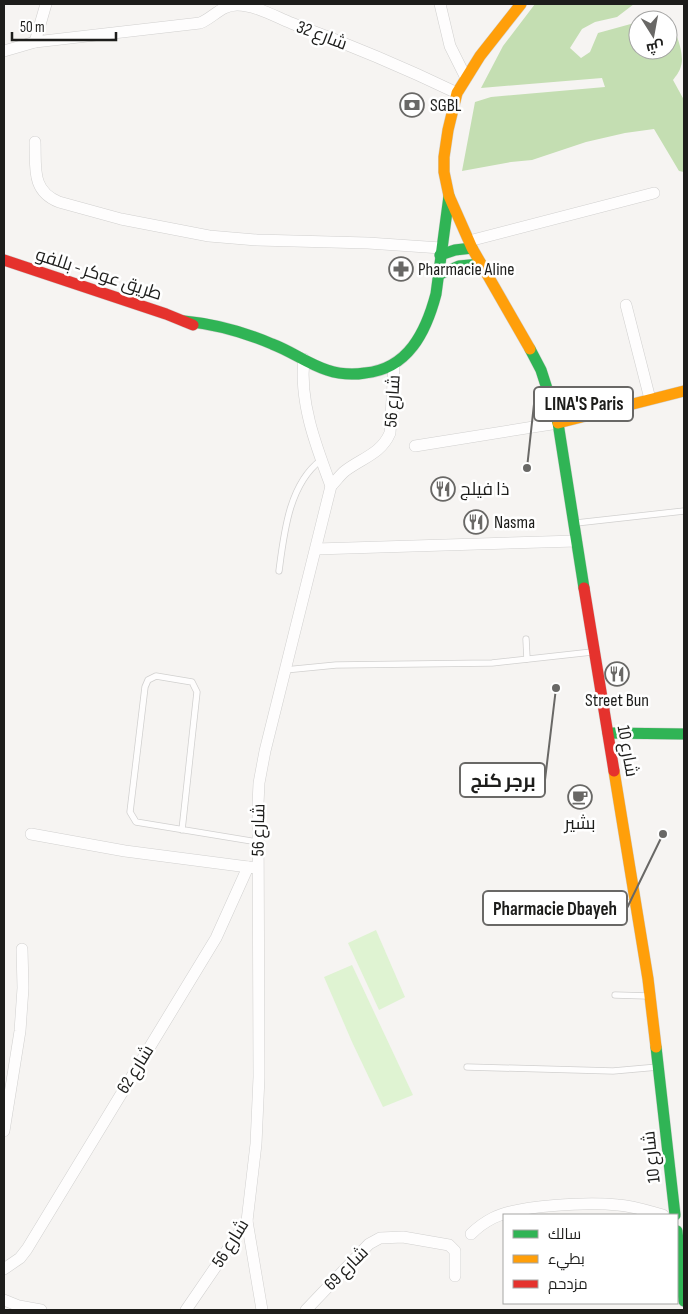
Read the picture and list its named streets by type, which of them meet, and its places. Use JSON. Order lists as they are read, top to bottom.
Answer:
{
  "streets": {
    "street": [
      "شارع 32",
      "طريق عوكر - بللفو",
      "شارع 56",
      "شارع 10",
      "شارع 62",
      "شارع 69"
    ]
  },
  "crossings": [
    ["شارع 56", "شارع 62"]
  ],
  "places": {
    "bank": ["SGBL"],
    "pharmacy": ["Pharmacie Aline"],
    "other": ["LINA'S Paris", "برجر كنج", "Pharmacie Dbayeh"],
    "restaurant": ["ذا فيلج", "Nasma", "Street Bun"],
    "cafe": ["بشير"]
  },
  "legend": ["سالك", "بطيء", "مزدحم"],
  "scale_bar": "50 m",
  "north": "bottom"
}
